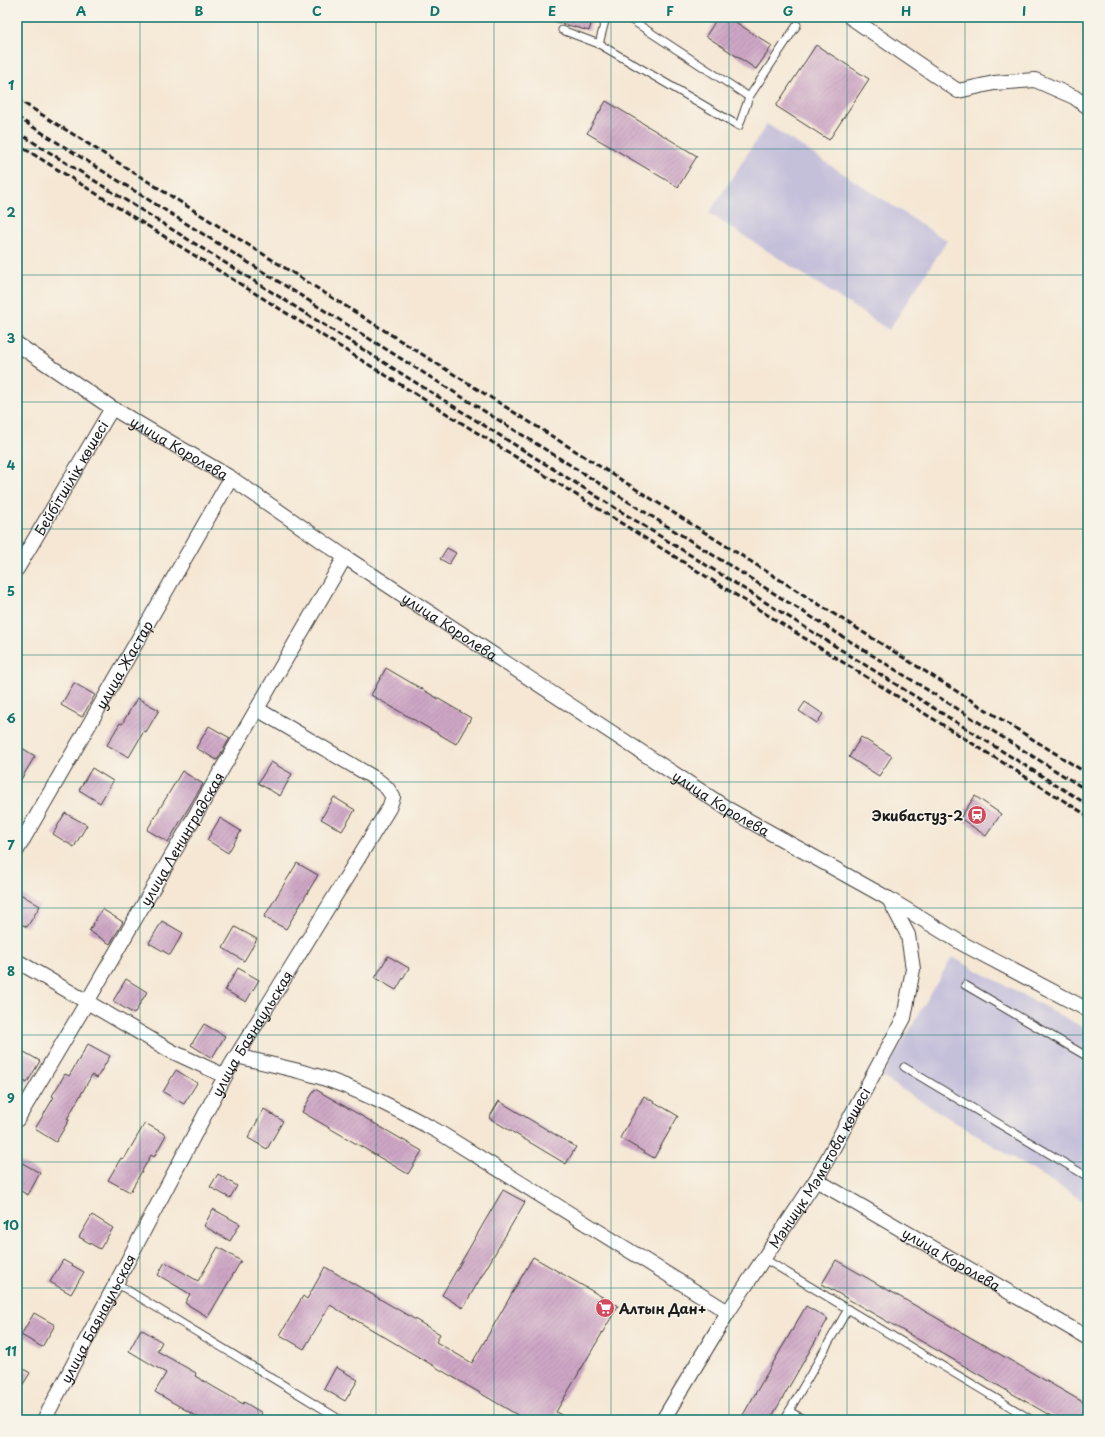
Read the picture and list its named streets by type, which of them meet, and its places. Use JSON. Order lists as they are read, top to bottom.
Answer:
{
  "streets": {
    "street": [
      "улица Королева",
      "Бейбітшілік көшесі",
      "улица Жастар",
      "улица Ленинградская",
      "улица Баянаульская",
      "Мәншүк Мәметова көшесі"
    ]
  },
  "crossings": [
    ["улица Королева", "Бейбітшілік көшесі"],
    ["улица Королева", "улица Жастар"],
    ["улица Королева", "улица Ленинградская"],
    ["улица Королева", "Мәншүк Мәметова көшесі"],
    ["улица Ленинградская", "улица Баянаульская"]
  ],
  "places": {
    "station": ["Экибастуз-2"],
    "supermarket": ["Алтын Дан+"]
  },
  "grid": {
    "columns": [
      "A",
      "B",
      "C",
      "D",
      "E",
      "F",
      "G",
      "H",
      "I"
    ],
    "rows": [
      "1",
      "2",
      "3",
      "4",
      "5",
      "6",
      "7",
      "8",
      "9",
      "10",
      "11"
    ]
  }
}
